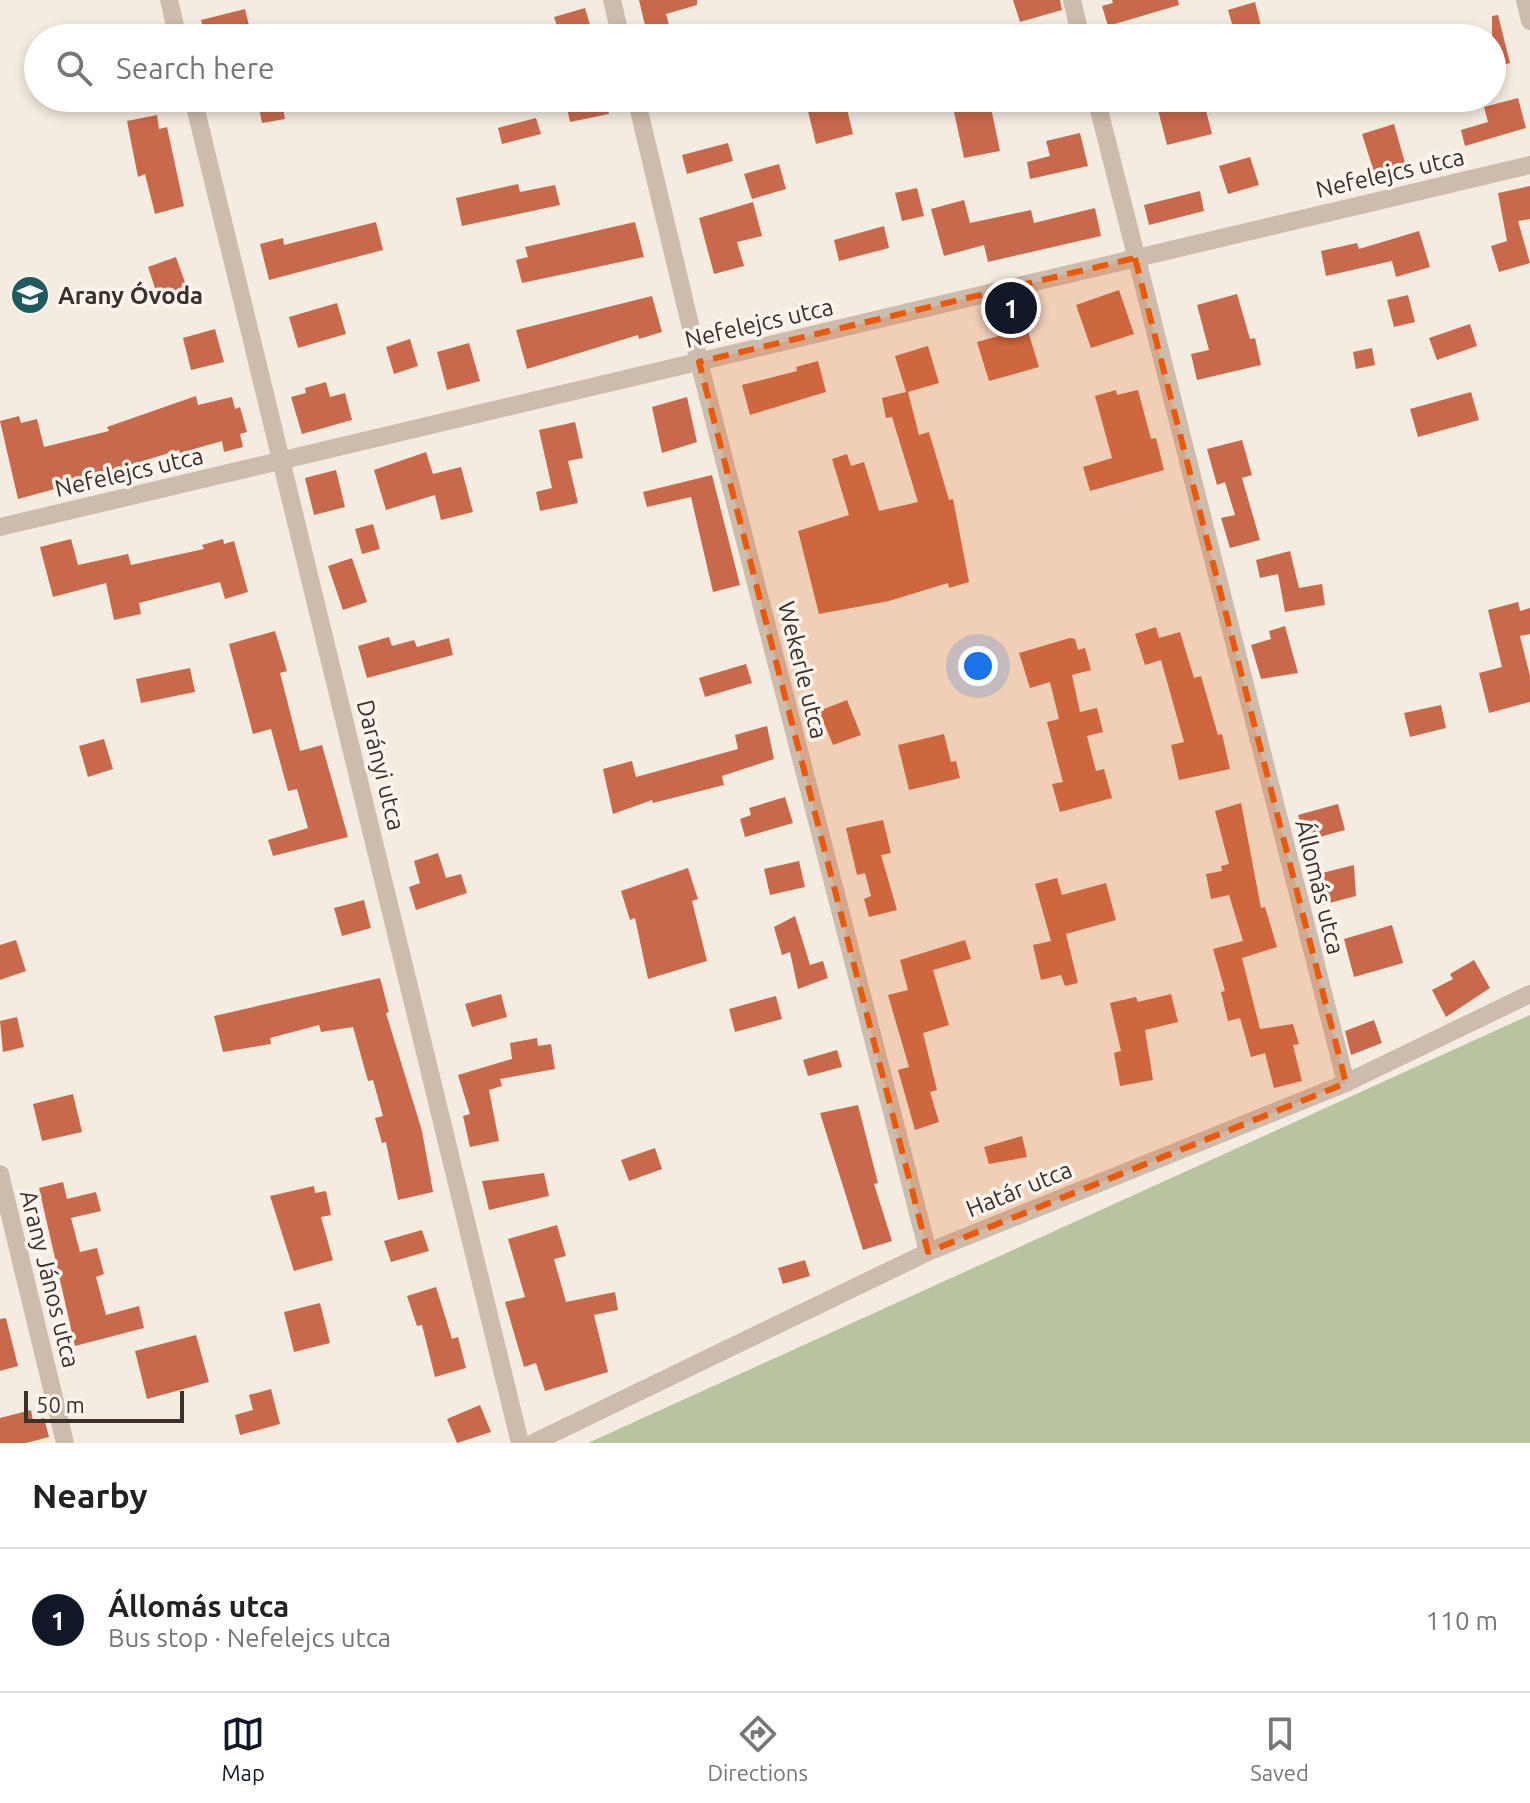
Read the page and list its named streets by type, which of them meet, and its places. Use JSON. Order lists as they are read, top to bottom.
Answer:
{
  "streets": {
    "street": [
      "Nefelejcs utca",
      "Wekerle utca",
      "Darányi utca",
      "Állomás utca",
      "Határ utca",
      "Arany János utca"
    ]
  },
  "crossings": [
    ["Nefelejcs utca", "Wekerle utca"],
    ["Nefelejcs utca", "Darányi utca"],
    ["Nefelejcs utca", "Állomás utca"],
    ["Wekerle utca", "Határ utca"],
    ["Állomás utca", "Határ utca"]
  ],
  "places": {
    "school or university": ["Arany Óvoda"]
  },
  "scale_bar": "50 m",
  "page": {
    "search": "Search here",
    "pins": "1",
    "scale": "50 m",
    "heading": "Nearby",
    "list": [
      {
        "mark": "1",
        "name": "Állomás utca",
        "note": "Bus stop · Nefelejcs utca",
        "value": "110 m"
      }
    ],
    "nav": ["Map", "Directions", "Saved"]
  }
}
